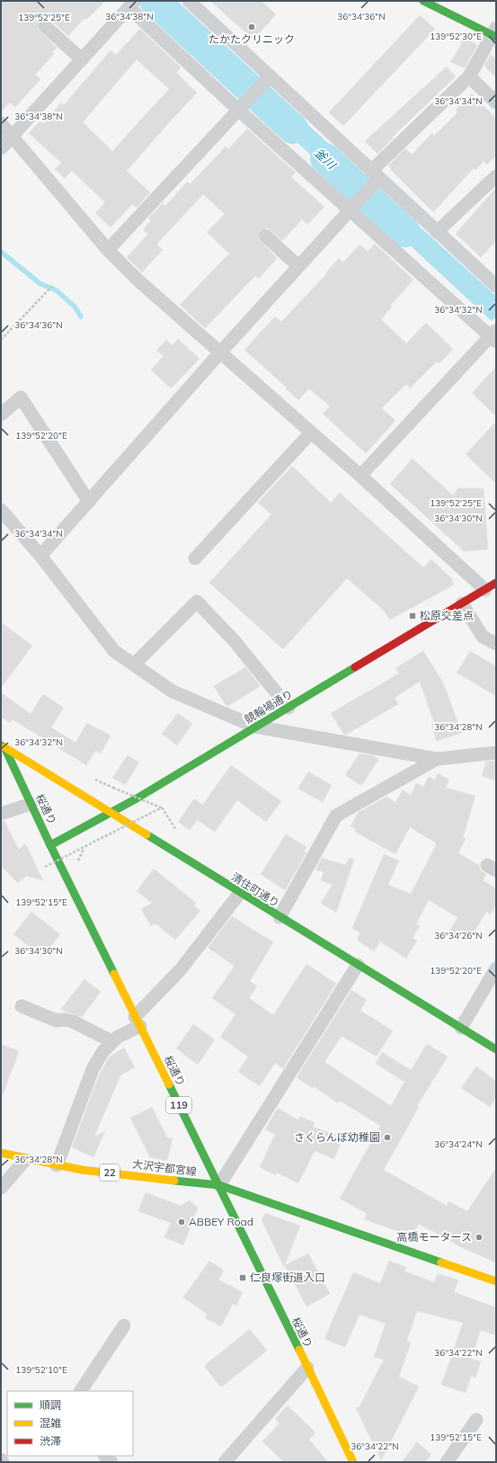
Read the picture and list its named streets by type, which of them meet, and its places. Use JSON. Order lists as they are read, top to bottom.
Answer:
{
  "streets": {
    "main road": [
      "競輪場通り",
      "桜通り",
      "清住町通り",
      "119",
      "大沢宇都宮線",
      "22"
    ]
  },
  "crossings": [
    ["競輪場通り", "桜通り"],
    ["競輪場通り", "清住町通り"],
    ["桜通り", "清住町通り"],
    ["桜通り", "大沢宇都宮線"]
  ],
  "water": ["釜川"],
  "places": {
    "other": [
      "たかたクリニック",
      "さくらんぼ幼稚園",
      "ABBEY Road",
      "高橋モータース"
    ],
    "transit": ["松原交差点", "仁良塚街道入口"]
  },
  "legend": ["順調", "混雑", "渋滞"],
  "coordinates": [
    "36°34'38\"N",
    "36°34'36\"N",
    "139°52'25\"E",
    "139°52'30\"E",
    "36°34'34\"N",
    "36°34'32\"N",
    "139°52'20\"E",
    "36°34'30\"N",
    "36°34'28\"N",
    "139°52'15\"E",
    "36°34'26\"N",
    "36°34'24\"N",
    "36°34'22\"N",
    "139°52'10\"E"
  ]
}
